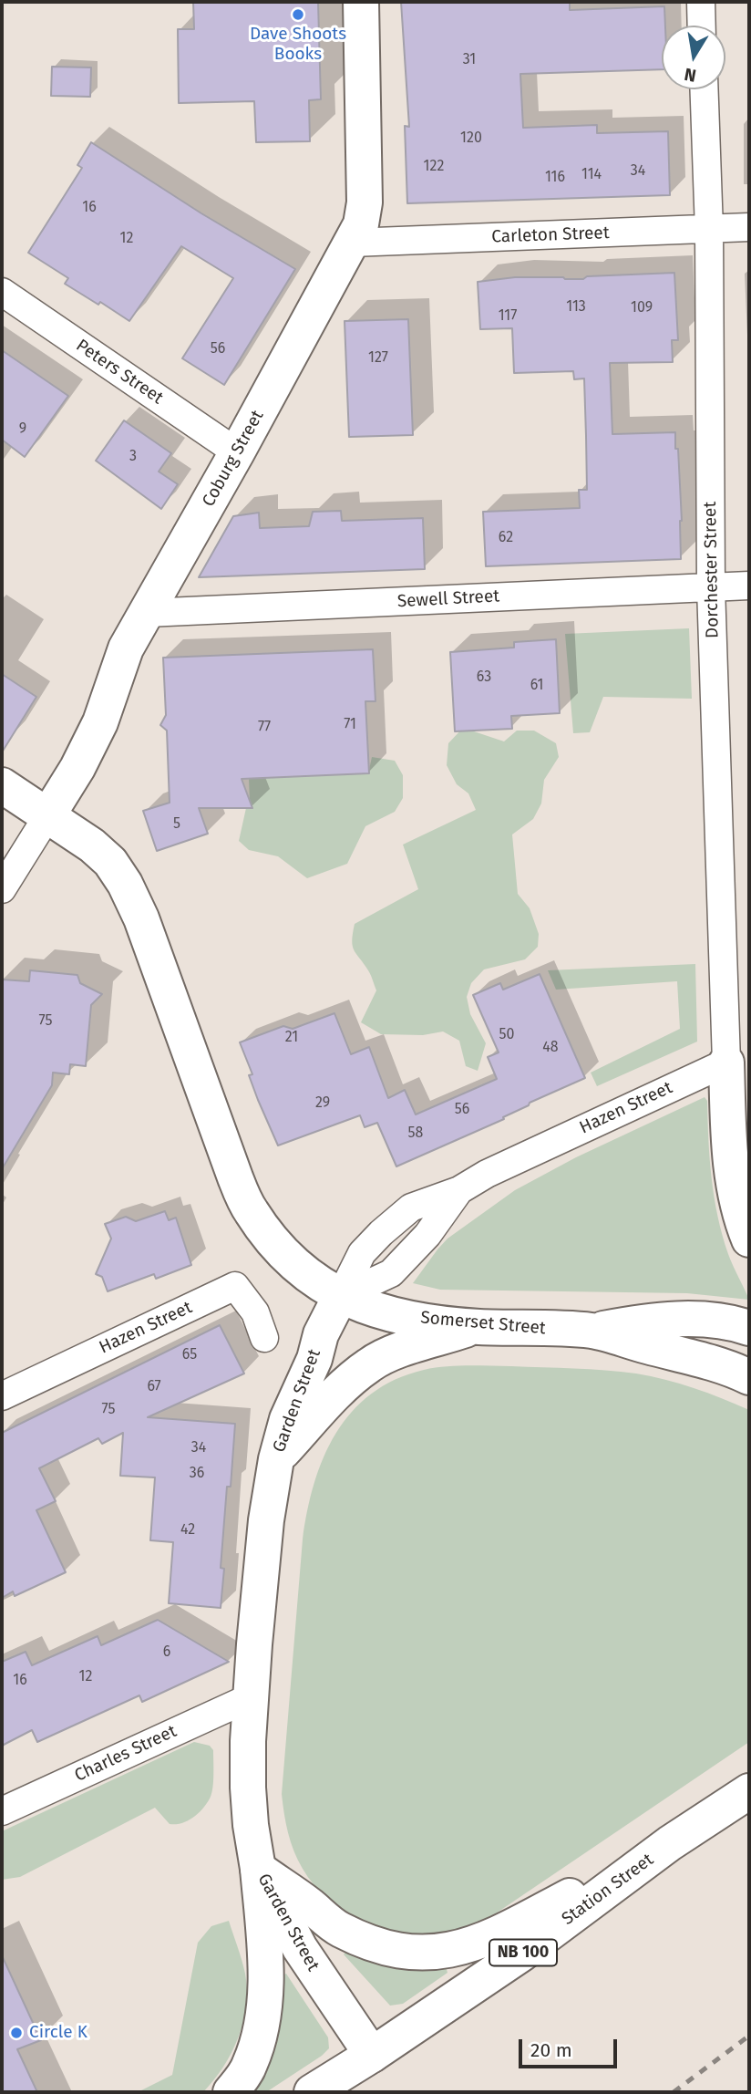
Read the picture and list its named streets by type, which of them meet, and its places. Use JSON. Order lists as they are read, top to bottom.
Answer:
{
  "streets": {
    "main road": [
      "Coburg Street",
      "Somerset Street",
      "Garden Street",
      "Station Street",
      "NB 100"
    ],
    "street": [
      "Carleton Street",
      "Peters Street",
      "Dorchester Street",
      "Sewell Street",
      "Hazen Street",
      "Charles Street"
    ]
  },
  "crossings": [
    ["Carleton Street", "Coburg Street"],
    ["Carleton Street", "Dorchester Street"],
    ["Peters Street", "Coburg Street"],
    ["Coburg Street", "Sewell Street"],
    ["Dorchester Street", "Sewell Street"],
    ["Dorchester Street", "Hazen Street"],
    ["Hazen Street", "Somerset Street"],
    ["Hazen Street", "Garden Street"],
    ["Somerset Street", "Garden Street"],
    ["Garden Street", "Charles Street"],
    ["Garden Street", "Station Street"],
    ["Garden Street", "NB 100"],
    ["Station Street", "NB 100"]
  ],
  "places": ["Dave Shoots Books", "Circle K"],
  "house_numbers": [
    "31",
    "120",
    "122",
    "34",
    "114",
    "116",
    "16",
    "12",
    "113",
    "109",
    "117",
    "56",
    "127",
    "9",
    "3",
    "62",
    "63",
    "61",
    "71",
    "77",
    "5",
    "75",
    "50",
    "21",
    "48",
    "29",
    "56",
    "58",
    "65",
    "67",
    "75",
    "34",
    "36",
    "42",
    "6",
    "12",
    "16"
  ],
  "scale_bar": "20 m",
  "north": "bottom"
}
